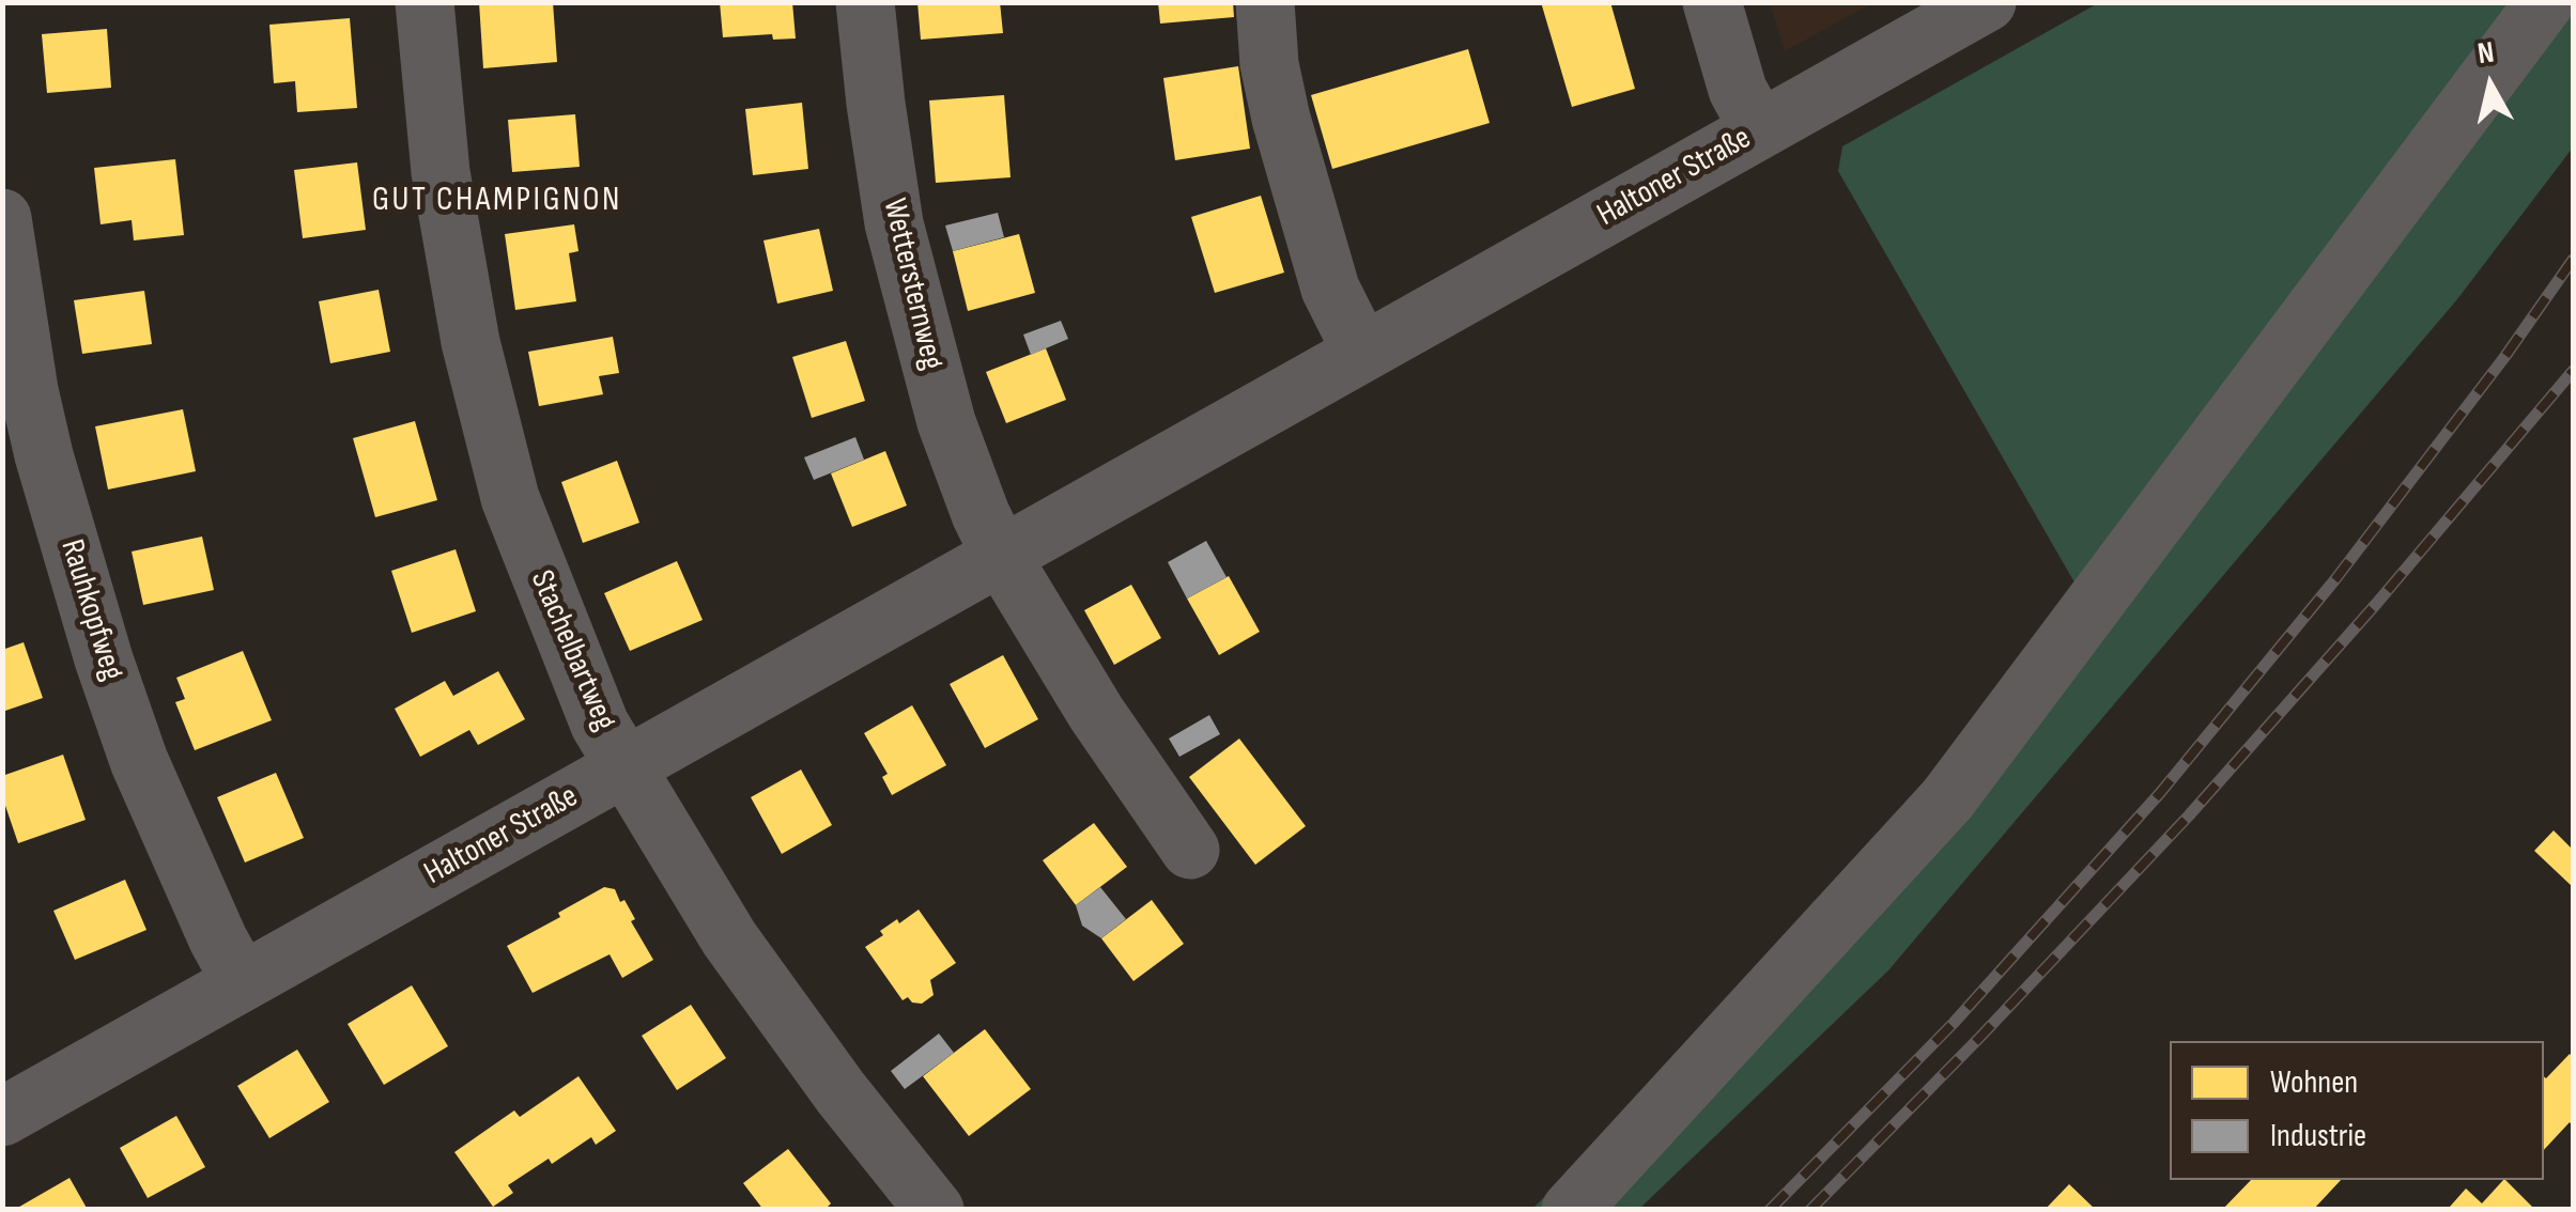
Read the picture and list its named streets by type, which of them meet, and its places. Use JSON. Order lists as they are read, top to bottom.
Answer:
{
  "streets": {
    "street": [
      "Haltoner Straße",
      "Wettersternweg",
      "Rauhkopfweg",
      "Stachelbartweg"
    ]
  },
  "crossings": [
    ["Haltoner Straße", "Wettersternweg"],
    ["Haltoner Straße", "Rauhkopfweg"],
    ["Haltoner Straße", "Stachelbartweg"]
  ],
  "districts": ["GUT CHAMPIGNON"],
  "legend": ["Wohnen", "Industrie"],
  "north": "top"
}
